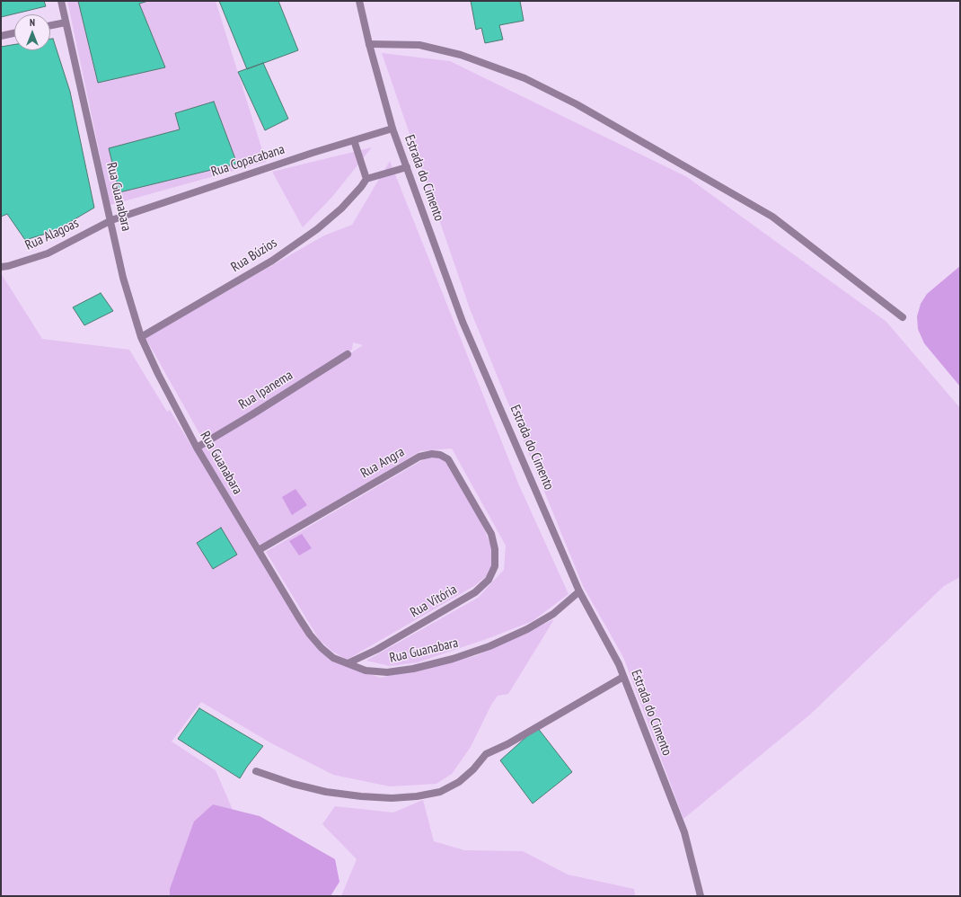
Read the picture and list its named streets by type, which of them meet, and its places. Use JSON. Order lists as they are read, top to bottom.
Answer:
{
  "streets": {
    "street": [
      "Rua Copacabana",
      "Estrada do Cimento",
      "Rua Guanabara",
      "Rua Alagoas",
      "Rua Búzios",
      "Rua Ipanema",
      "Rua Angra",
      "Rua Vitória"
    ]
  },
  "crossings": [
    ["Rua Copacabana", "Estrada do Cimento"],
    ["Rua Copacabana", "Rua Guanabara"],
    ["Rua Copacabana", "Rua Alagoas"],
    ["Estrada do Cimento", "Rua Guanabara"],
    ["Rua Guanabara", "Rua Alagoas"],
    ["Rua Guanabara", "Rua Búzios"],
    ["Rua Guanabara", "Rua Ipanema"],
    ["Rua Guanabara", "Rua Angra"],
    ["Rua Guanabara", "Rua Vitória"],
    ["Rua Angra", "Rua Vitória"]
  ],
  "north": "top"
}
